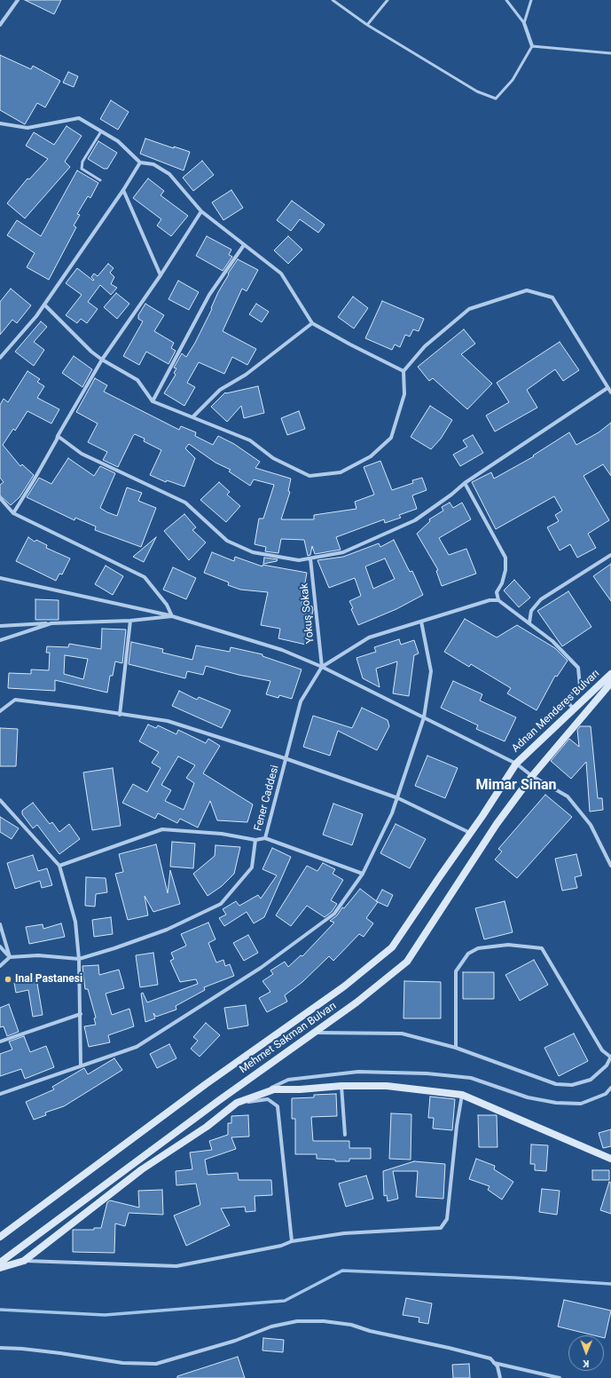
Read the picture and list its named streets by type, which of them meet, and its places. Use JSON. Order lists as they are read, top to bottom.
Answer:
{
  "streets": {
    "main road": ["Adnan Menderes Bulvarı", "Mehmet Sakman Bulvarı"],
    "street": ["Yokuş Sokak", "Fener Caddesi"]
  },
  "crossings": [
    ["Yokuş Sokak", "Fener Caddesi"],
    ["Adnan Menderes Bulvarı", "Mehmet Sakman Bulvarı"]
  ],
  "districts": ["Mimar Sinan"],
  "places": ["Inal Pastanesi"],
  "north": "bottom"
}
